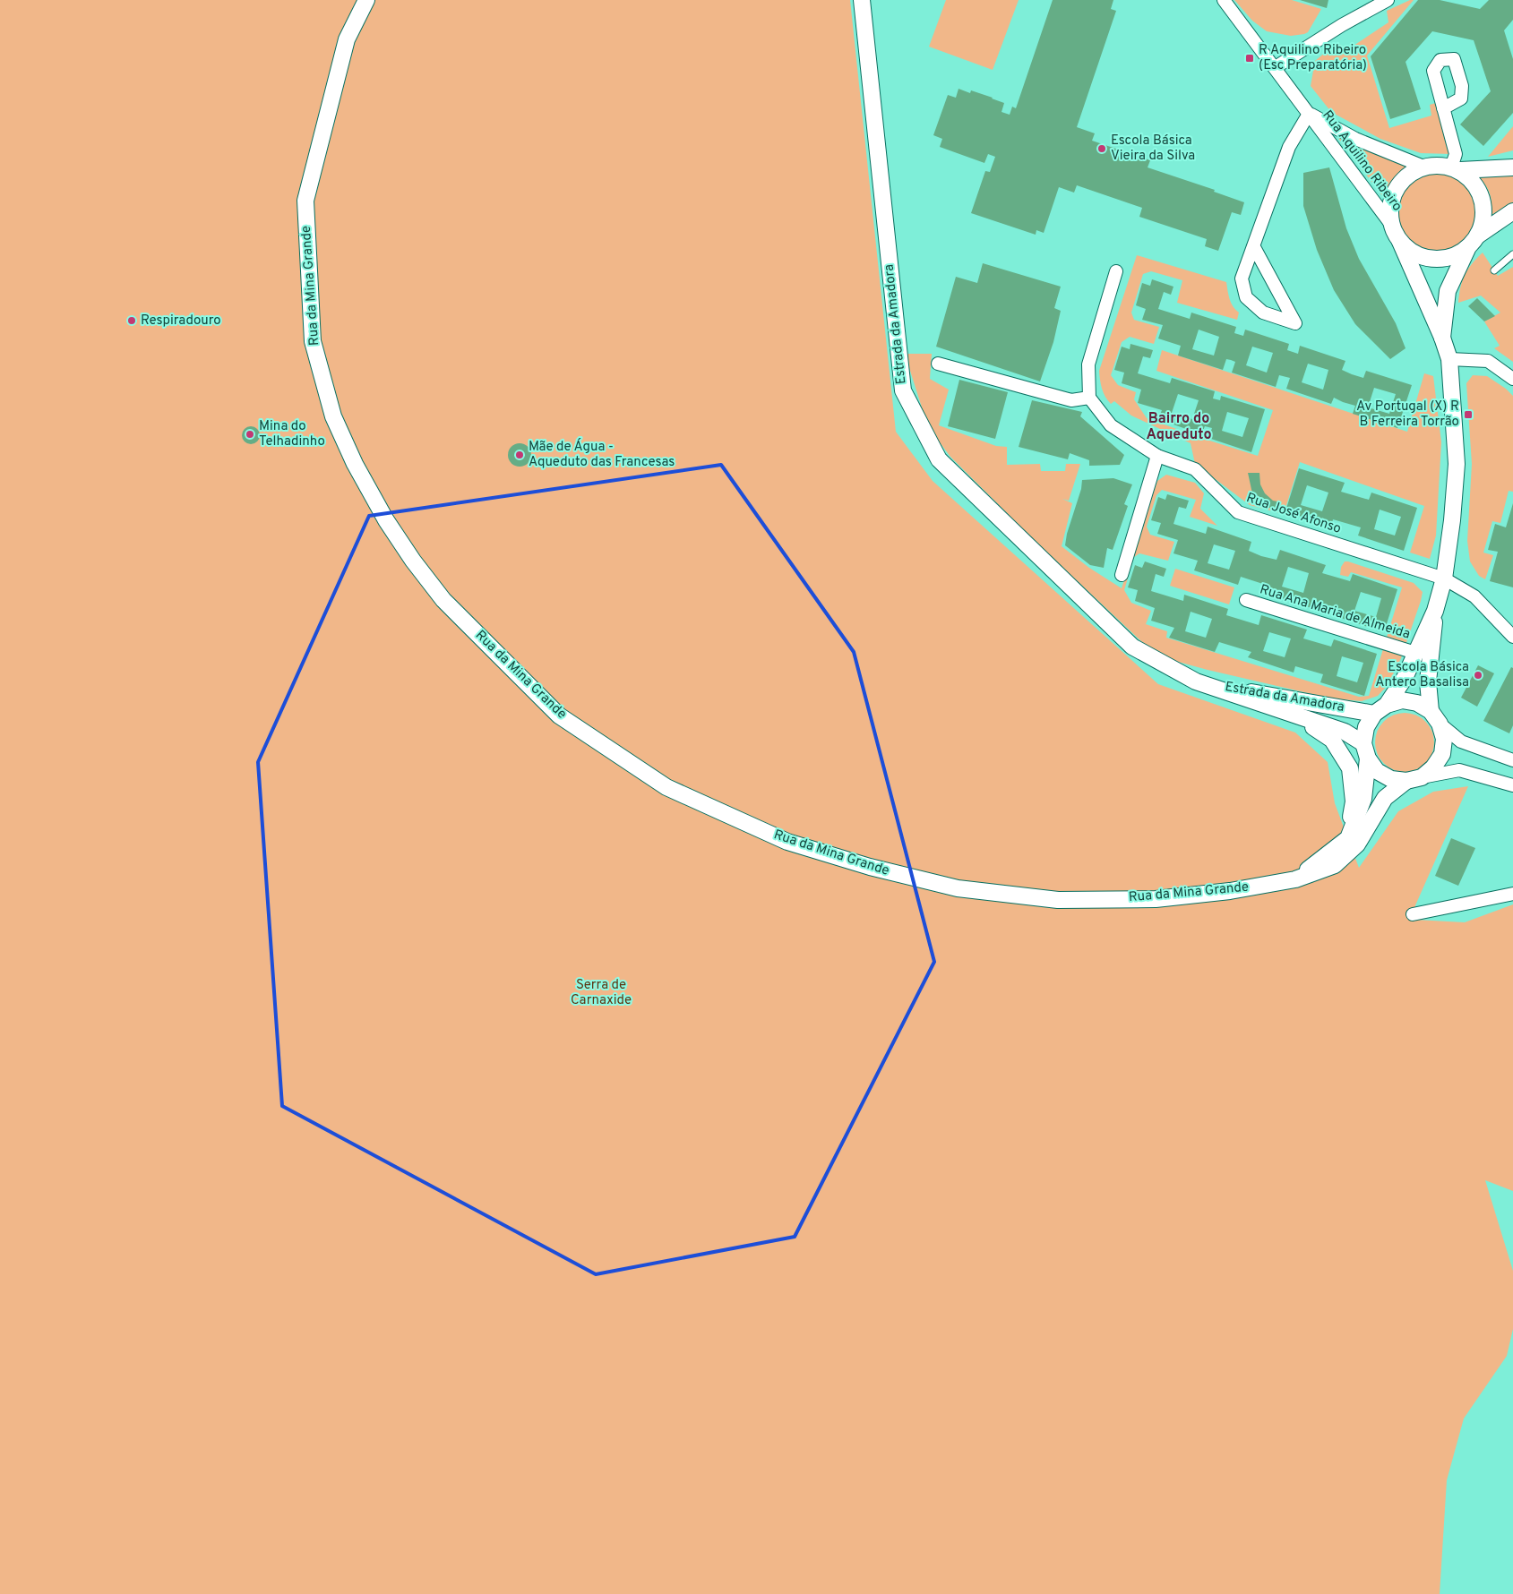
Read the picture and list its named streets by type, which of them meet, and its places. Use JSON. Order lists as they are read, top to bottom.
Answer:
{
  "streets": {
    "street": [
      "Rua Aquilino Ribeiro",
      "Rua da Mina Grande",
      "Estrada da Amadora",
      "Rua José Afonso",
      "Rua Ana Maria de Almeida"
    ]
  },
  "crossings": [
    ["Rua da Mina Grande", "Estrada da Amadora"]
  ],
  "districts": ["Bairro do Aqueduto"],
  "parks": ["Serra de Carnaxide"],
  "places": {
    "transit": ["R Aquilino Ribeiro (Esc Preparatória)", "Av Portugal (X) R B Ferreira Torrão"],
    "other": [
      "Escola Básica Vieira da Silva",
      "Respiradouro",
      "Mina do Telhadinho",
      "Mãe de Água - Aqueduto das Francesas",
      "Escola Básica Antero Basalisa"
    ]
  }
}
